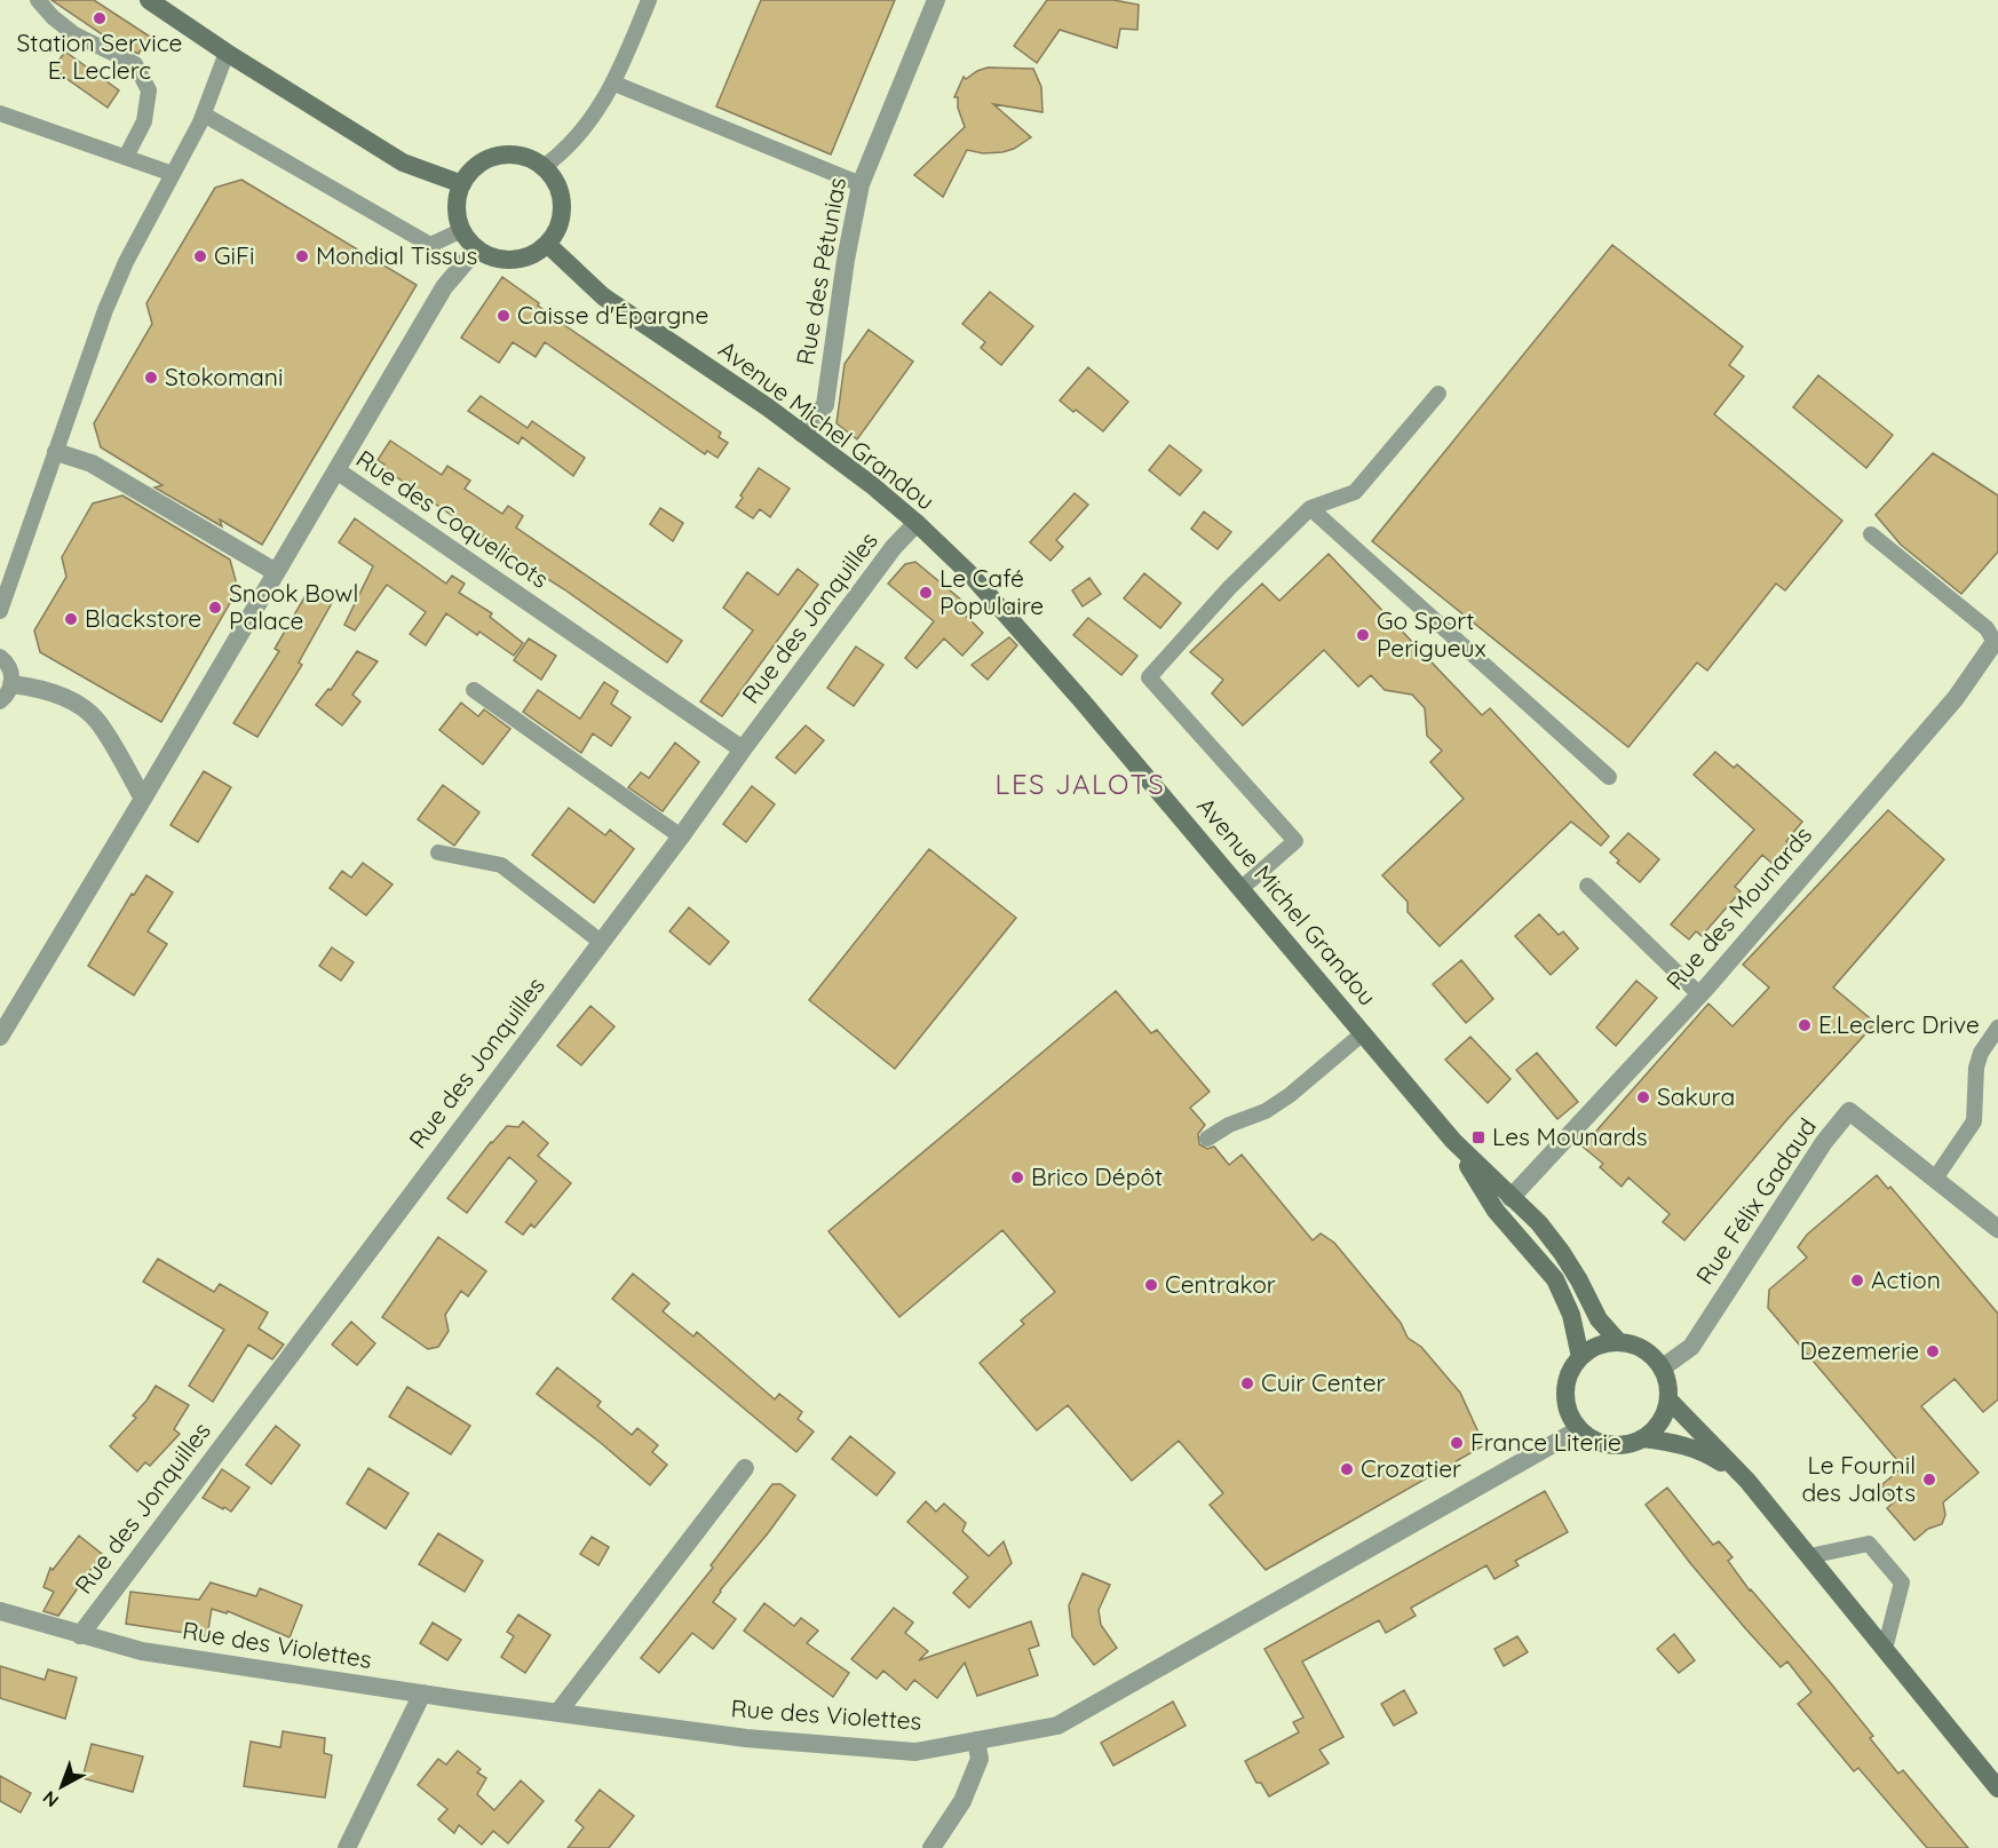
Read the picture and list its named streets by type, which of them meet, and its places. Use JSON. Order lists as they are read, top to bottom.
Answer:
{
  "streets": {
    "main road": ["Avenue Michel Grandou"],
    "street": [
      "Rue des Pétunias",
      "Rue des Coquelicots",
      "Rue des Jonquilles",
      "Rue des Mounards",
      "Rue Félix Gadaud",
      "Rue des Violettes"
    ]
  },
  "crossings": [
    ["Rue des Pétunias", "Avenue Michel Grandou"],
    ["Avenue Michel Grandou", "Rue des Jonquilles"],
    ["Avenue Michel Grandou", "Rue des Mounards"],
    ["Avenue Michel Grandou", "Rue Félix Gadaud"],
    ["Avenue Michel Grandou", "Rue des Violettes"],
    ["Rue des Coquelicots", "Rue des Jonquilles"],
    ["Rue des Jonquilles", "Rue des Violettes"],
    ["Rue Félix Gadaud", "Rue des Violettes"]
  ],
  "districts": ["LES JALOTS"],
  "places": {
    "other": [
      "Station Service E. Leclerc",
      "GiFi",
      "Mondial Tissus",
      "Caisse d'Épargne",
      "Stokomani",
      "Le Café Populaire",
      "Snook Bowl Palace",
      "Blackstore",
      "Go Sport Perigueux",
      "E.Leclerc Drive",
      "Sakura",
      "Brico Dépôt",
      "Action",
      "Centrakor",
      "Dezemerie",
      "Cuir Center",
      "France Literie",
      "Crozatier",
      "Le Fournil des Jalots"
    ],
    "transit": ["Les Mounards"]
  },
  "north": "bottom left"
}
